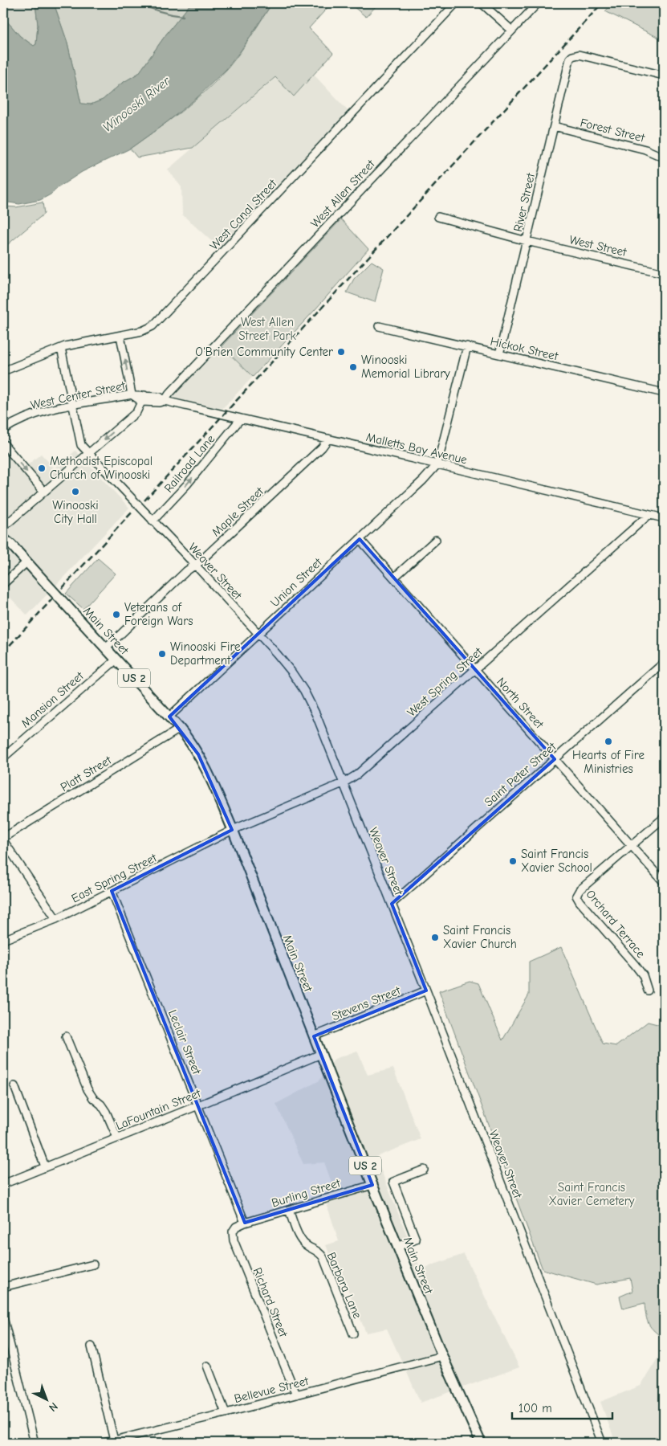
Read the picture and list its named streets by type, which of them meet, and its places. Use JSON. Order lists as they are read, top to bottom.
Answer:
{
  "streets": {
    "main road": ["Main Street", "US 2"],
    "street": [
      "Forest Street",
      "West Allen Street",
      "River Street",
      "West Canal Street",
      "West Street",
      "Hickok Street",
      "West Center Street",
      "Malletts Bay Avenue",
      "Railroad Lane",
      "Maple Street",
      "Weaver Street",
      "Union Street",
      "West Spring Street",
      "Mansion Street",
      "North Street",
      "Platt Street",
      "Saint Peter Street",
      "East Spring Street",
      "Orchard Terrace",
      "Stevens Street",
      "Leclair Street",
      "LaFountain Street",
      "Burling Street",
      "Barbara Lane",
      "Richard Street",
      "Bellevue Street"
    ]
  },
  "crossings": [
    ["Forest Street", "River Street"],
    ["West Allen Street", "Malletts Bay Avenue"],
    ["River Street", "West Street"],
    ["River Street", "Hickok Street"],
    ["West Canal Street", "Weaver Street"],
    ["West Center Street", "Malletts Bay Avenue"],
    ["West Center Street", "Weaver Street"],
    ["Malletts Bay Avenue", "Railroad Lane"],
    ["Malletts Bay Avenue", "Maple Street"],
    ["Malletts Bay Avenue", "Union Street"],
    ["Malletts Bay Avenue", "West Spring Street"],
    ["Railroad Lane", "Weaver Street"],
    ["Maple Street", "Weaver Street"],
    ["Maple Street", "Main Street"],
    ["Weaver Street", "Union Street"],
    ["Weaver Street", "West Spring Street"],
    ["Weaver Street", "Saint Peter Street"],
    ["Weaver Street", "Stevens Street"],
    ["Union Street", "Main Street"],
    ["Union Street", "North Street"],
    ["Main Street", "West Spring Street"],
    ["Main Street", "Mansion Street"],
    ["Main Street", "Platt Street"],
    ["Main Street", "East Spring Street"],
    ["Main Street", "Stevens Street"],
    ["Main Street", "LaFountain Street"],
    ["Main Street", "Burling Street"],
    ["Main Street", "Bellevue Street"],
    ["West Spring Street", "North Street"],
    ["West Spring Street", "East Spring Street"],
    ["North Street", "Saint Peter Street"],
    ["North Street", "Orchard Terrace"],
    ["East Spring Street", "Leclair Street"],
    ["Leclair Street", "LaFountain Street"],
    ["Leclair Street", "Burling Street"],
    ["Leclair Street", "Richard Street"],
    ["Burling Street", "Barbara Lane"],
    ["Burling Street", "Richard Street"],
    ["Richard Street", "Bellevue Street"]
  ],
  "one_way": ["Railroad Lane"],
  "water": ["Winooski River"],
  "parks": ["West Allen Street Park", "Saint Francis Xavier Cemetery"],
  "places": [
    "O'Brien Community Center",
    "Winooski Memorial Library",
    "Methodist Episcopal Church of Winooski",
    "Winooski City Hall",
    "Veterans of Foreign Wars",
    "Winooski Fire Department",
    "Hearts of Fire Ministries",
    "Saint Francis Xavier School",
    "Saint Francis Xavier Church"
  ],
  "scale_bar": "100 m",
  "north": "bottom right"
}
